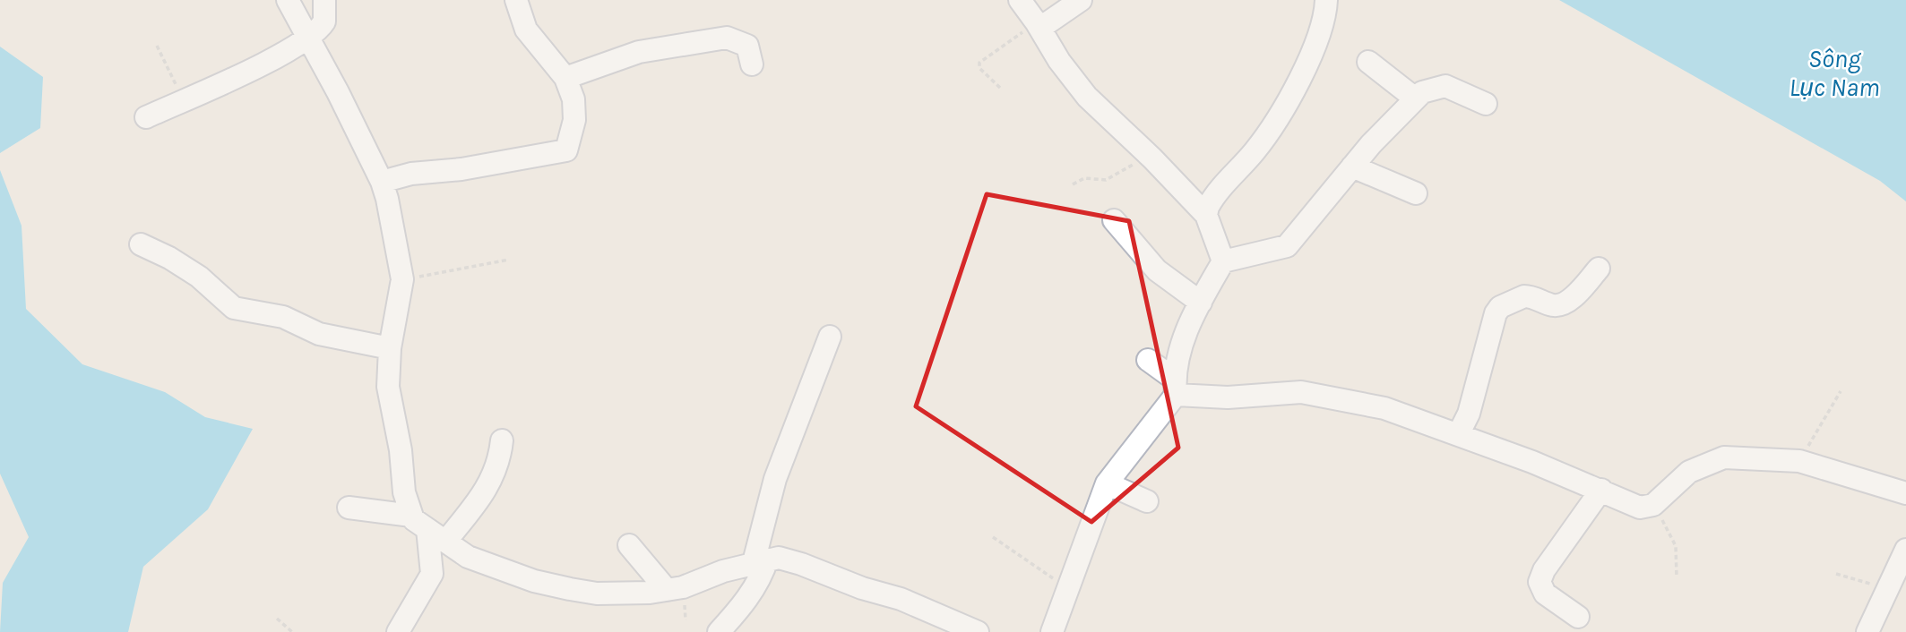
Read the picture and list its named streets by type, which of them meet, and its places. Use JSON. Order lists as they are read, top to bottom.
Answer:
{
  "water": ["Sông Lục Nam"]
}
